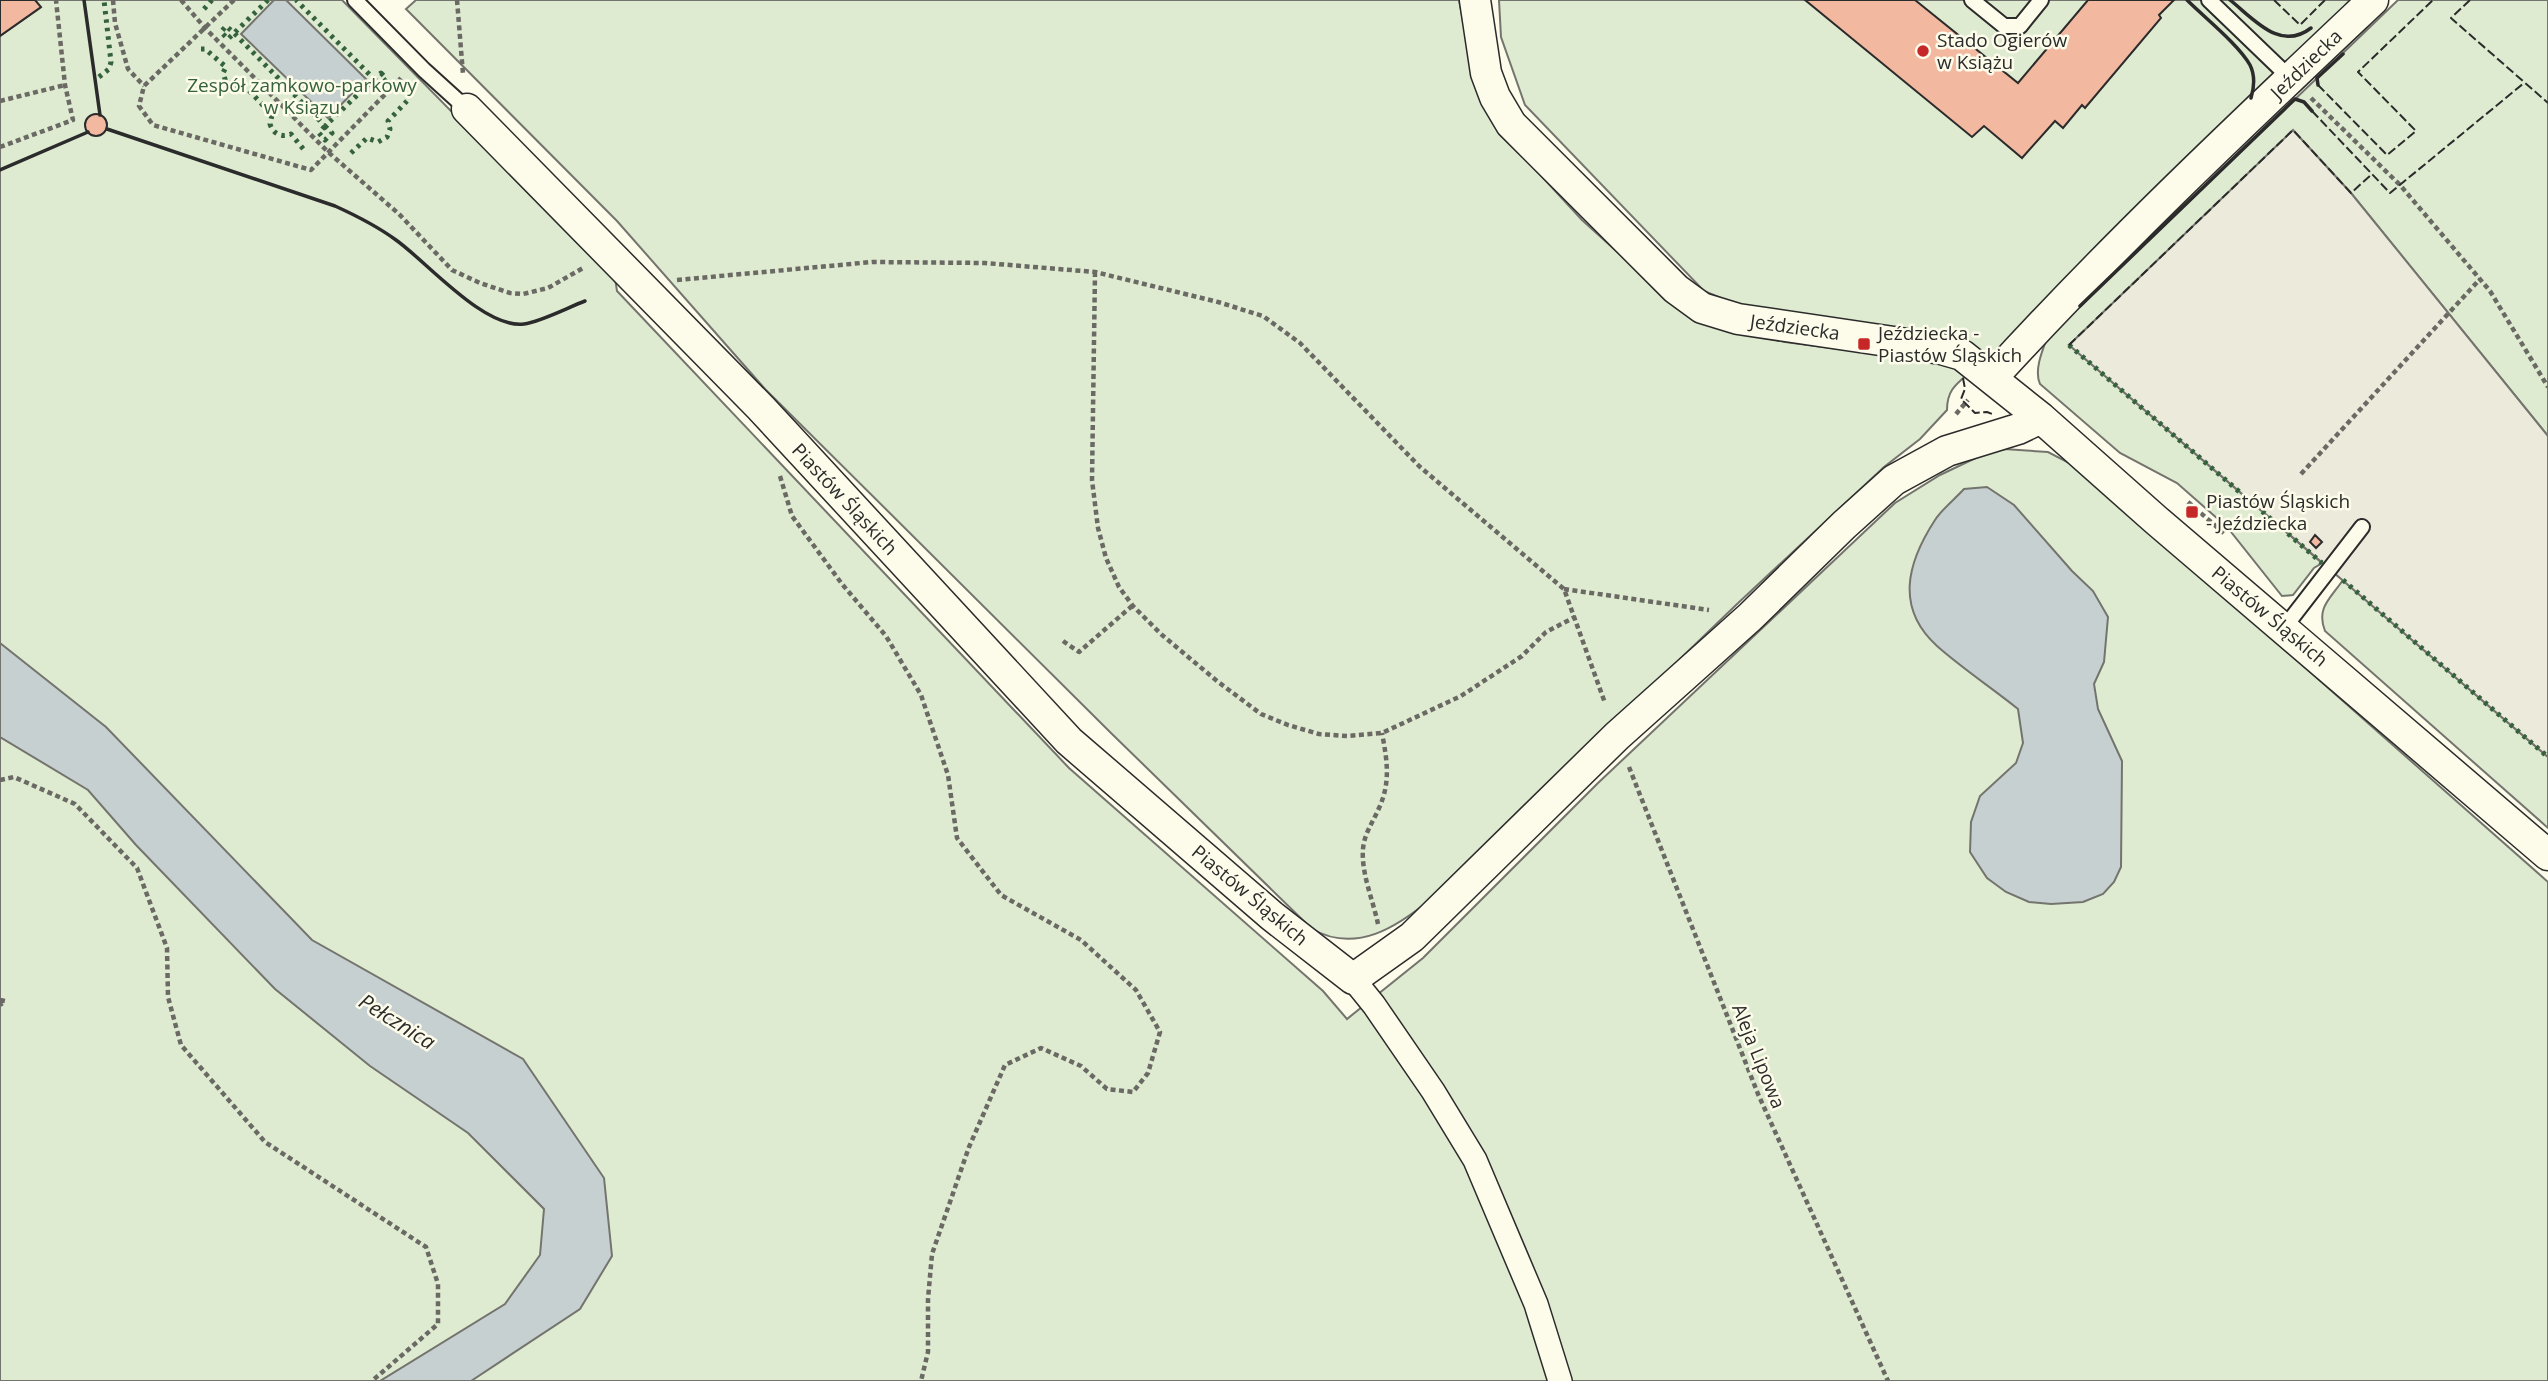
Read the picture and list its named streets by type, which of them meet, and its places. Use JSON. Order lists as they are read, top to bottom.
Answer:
{
  "streets": {
    "street": ["Jeździecka", "Piastów Śląskich"],
    "path": ["Aleja Lipowa"]
  },
  "crossings": [
    ["Jeździecka", "Piastów Śląskich"]
  ],
  "water": ["Pełcznica"],
  "parks": ["Zespół zamkowo-parkowy w Ksiązu"],
  "places": {
    "other": ["Stado Ogierów w Książu"],
    "transit": ["Jeździecka - Piastów Śląskich", "Piastów Śląskich - Jeździecka"]
  }
}
